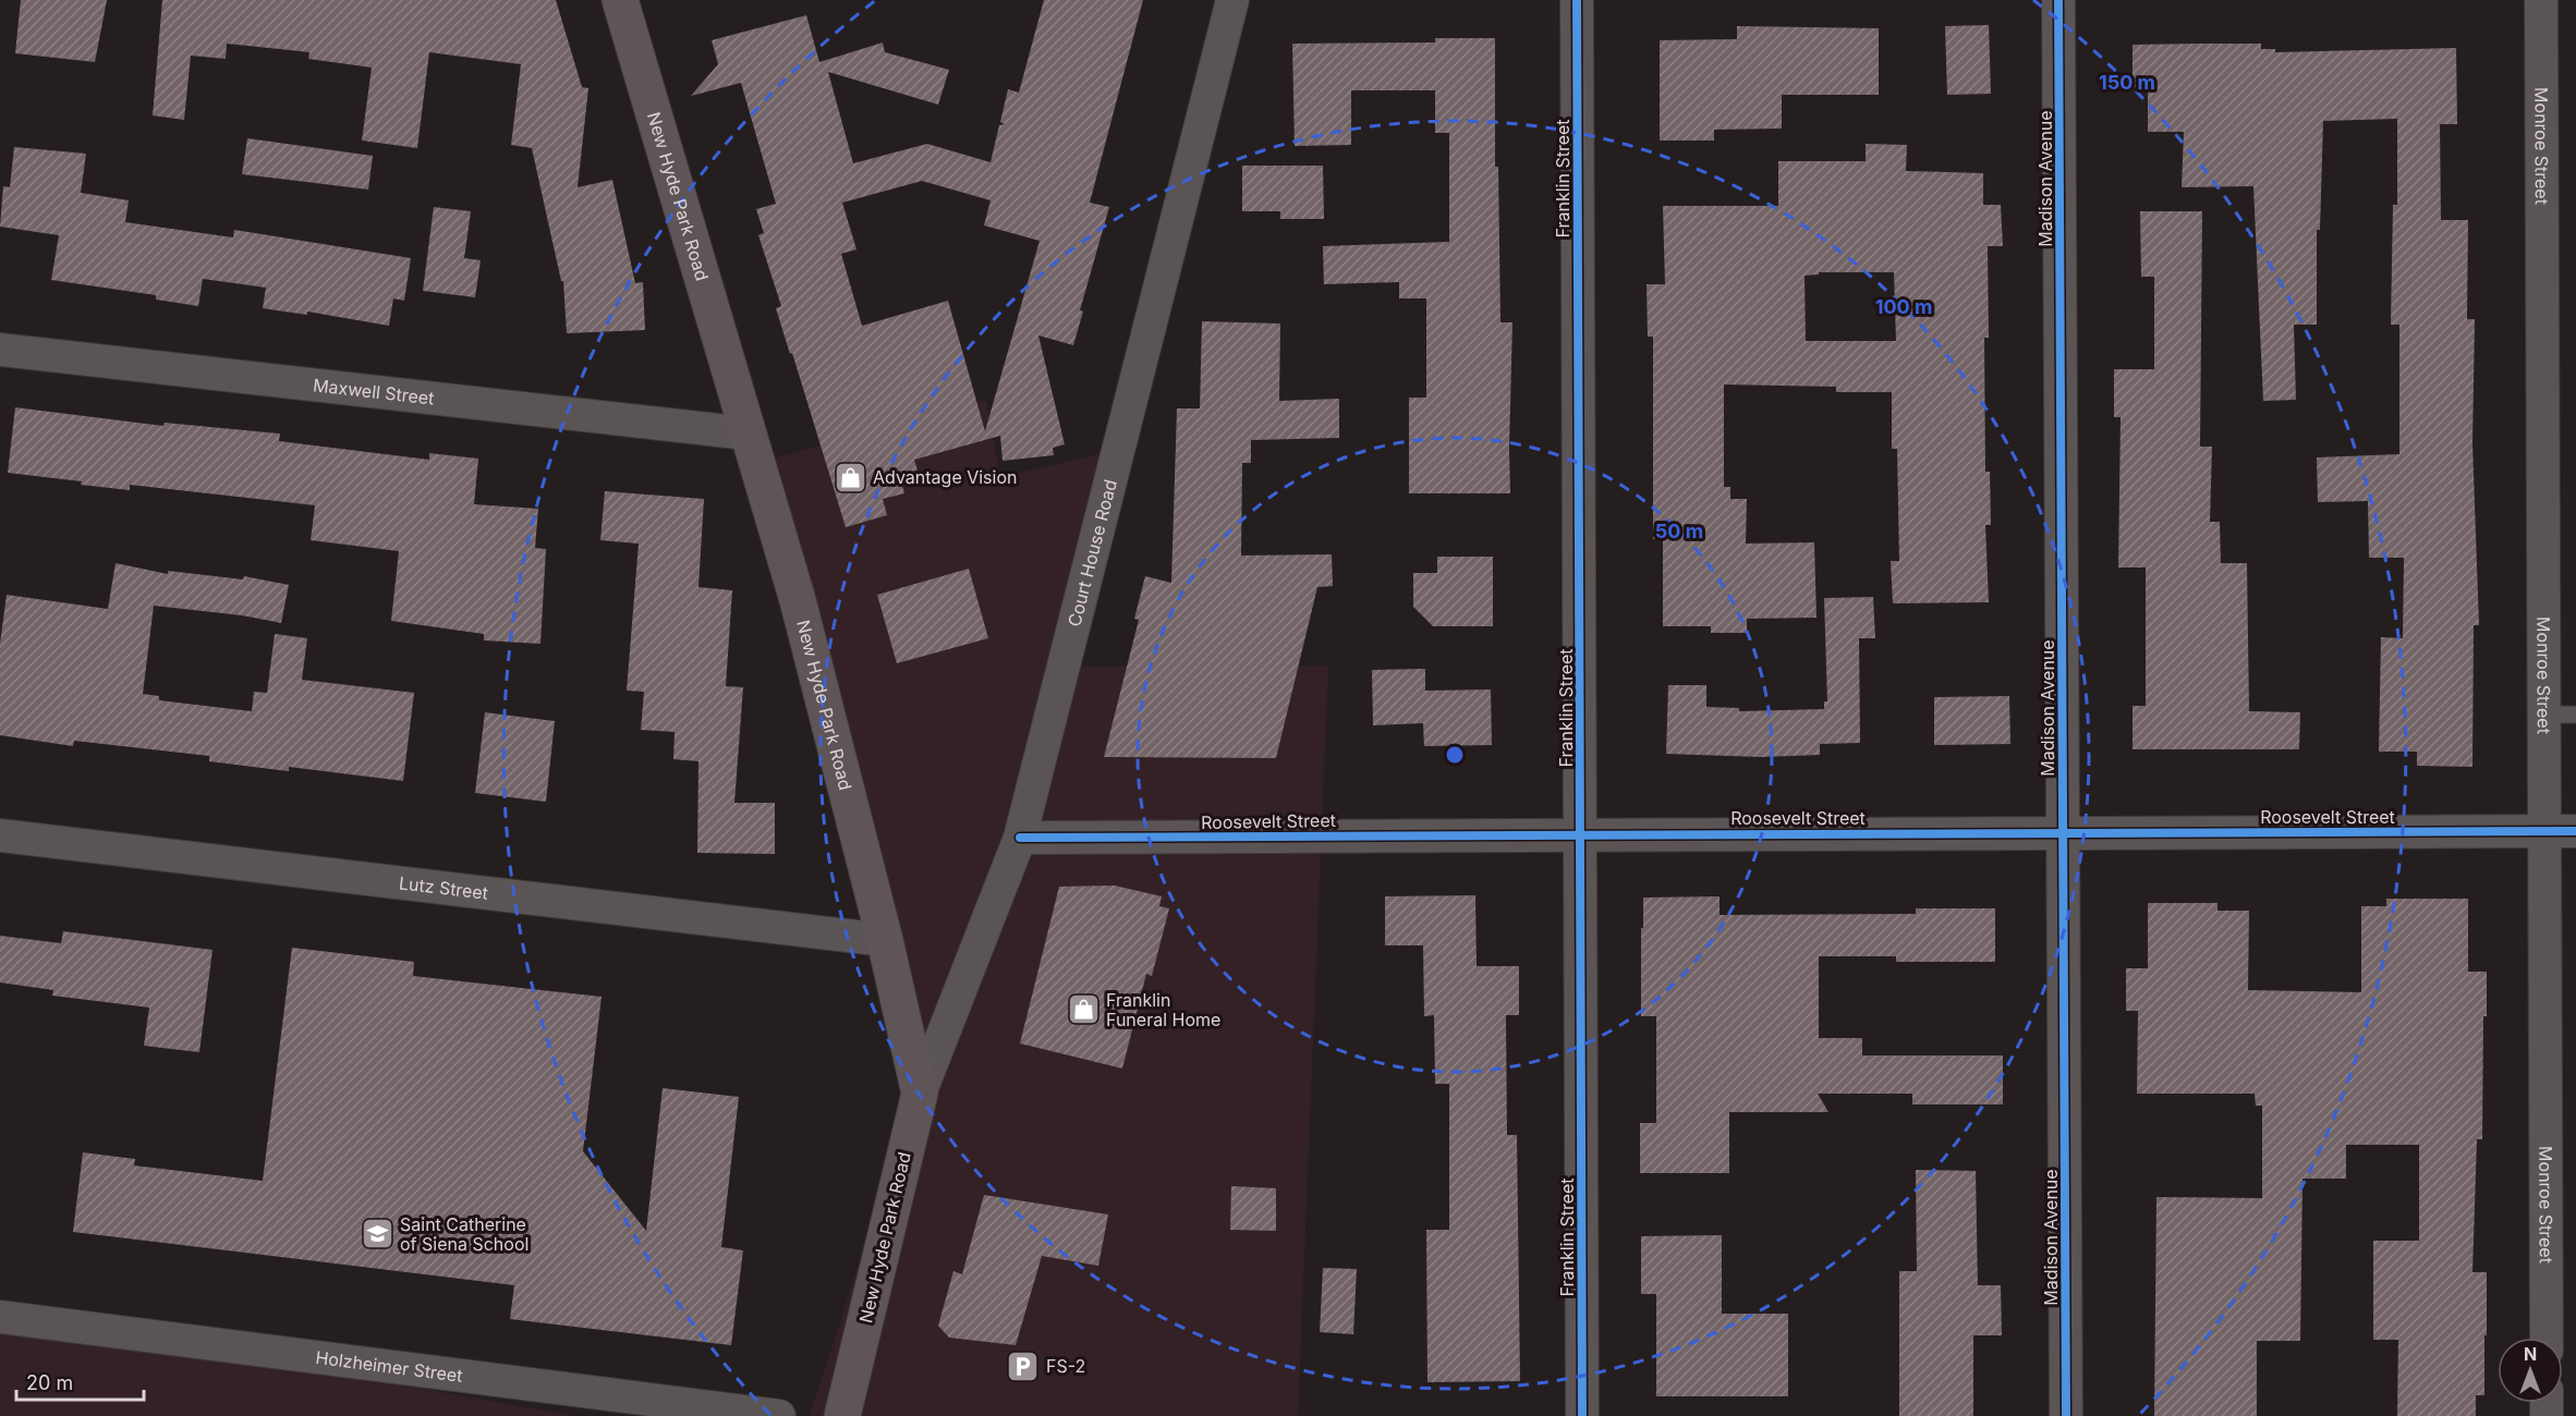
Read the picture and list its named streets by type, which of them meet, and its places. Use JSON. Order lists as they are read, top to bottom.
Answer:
{
  "streets": {
    "main road": ["New Hyde Park Road"],
    "street": [
      "Monroe Street",
      "Franklin Street",
      "Madison Avenue",
      "Maxwell Street",
      "Court House Road",
      "Roosevelt Street",
      "Lutz Street",
      "Holzheimer Street"
    ]
  },
  "crossings": [
    ["Monroe Street", "Roosevelt Street"],
    ["Franklin Street", "Roosevelt Street"],
    ["Madison Avenue", "Roosevelt Street"],
    ["New Hyde Park Road", "Maxwell Street"],
    ["New Hyde Park Road", "Court House Road"],
    ["New Hyde Park Road", "Lutz Street"],
    ["Court House Road", "Roosevelt Street"]
  ],
  "places": {
    "shop": ["Advantage Vision", "Franklin Funeral Home"],
    "school or university": ["Saint Catherine of Siena School"],
    "parking": ["FS-2"]
  },
  "scale_bar": "20 m",
  "north": "top",
  "rings": ["150 m", "100 m", "50 m"]
}
